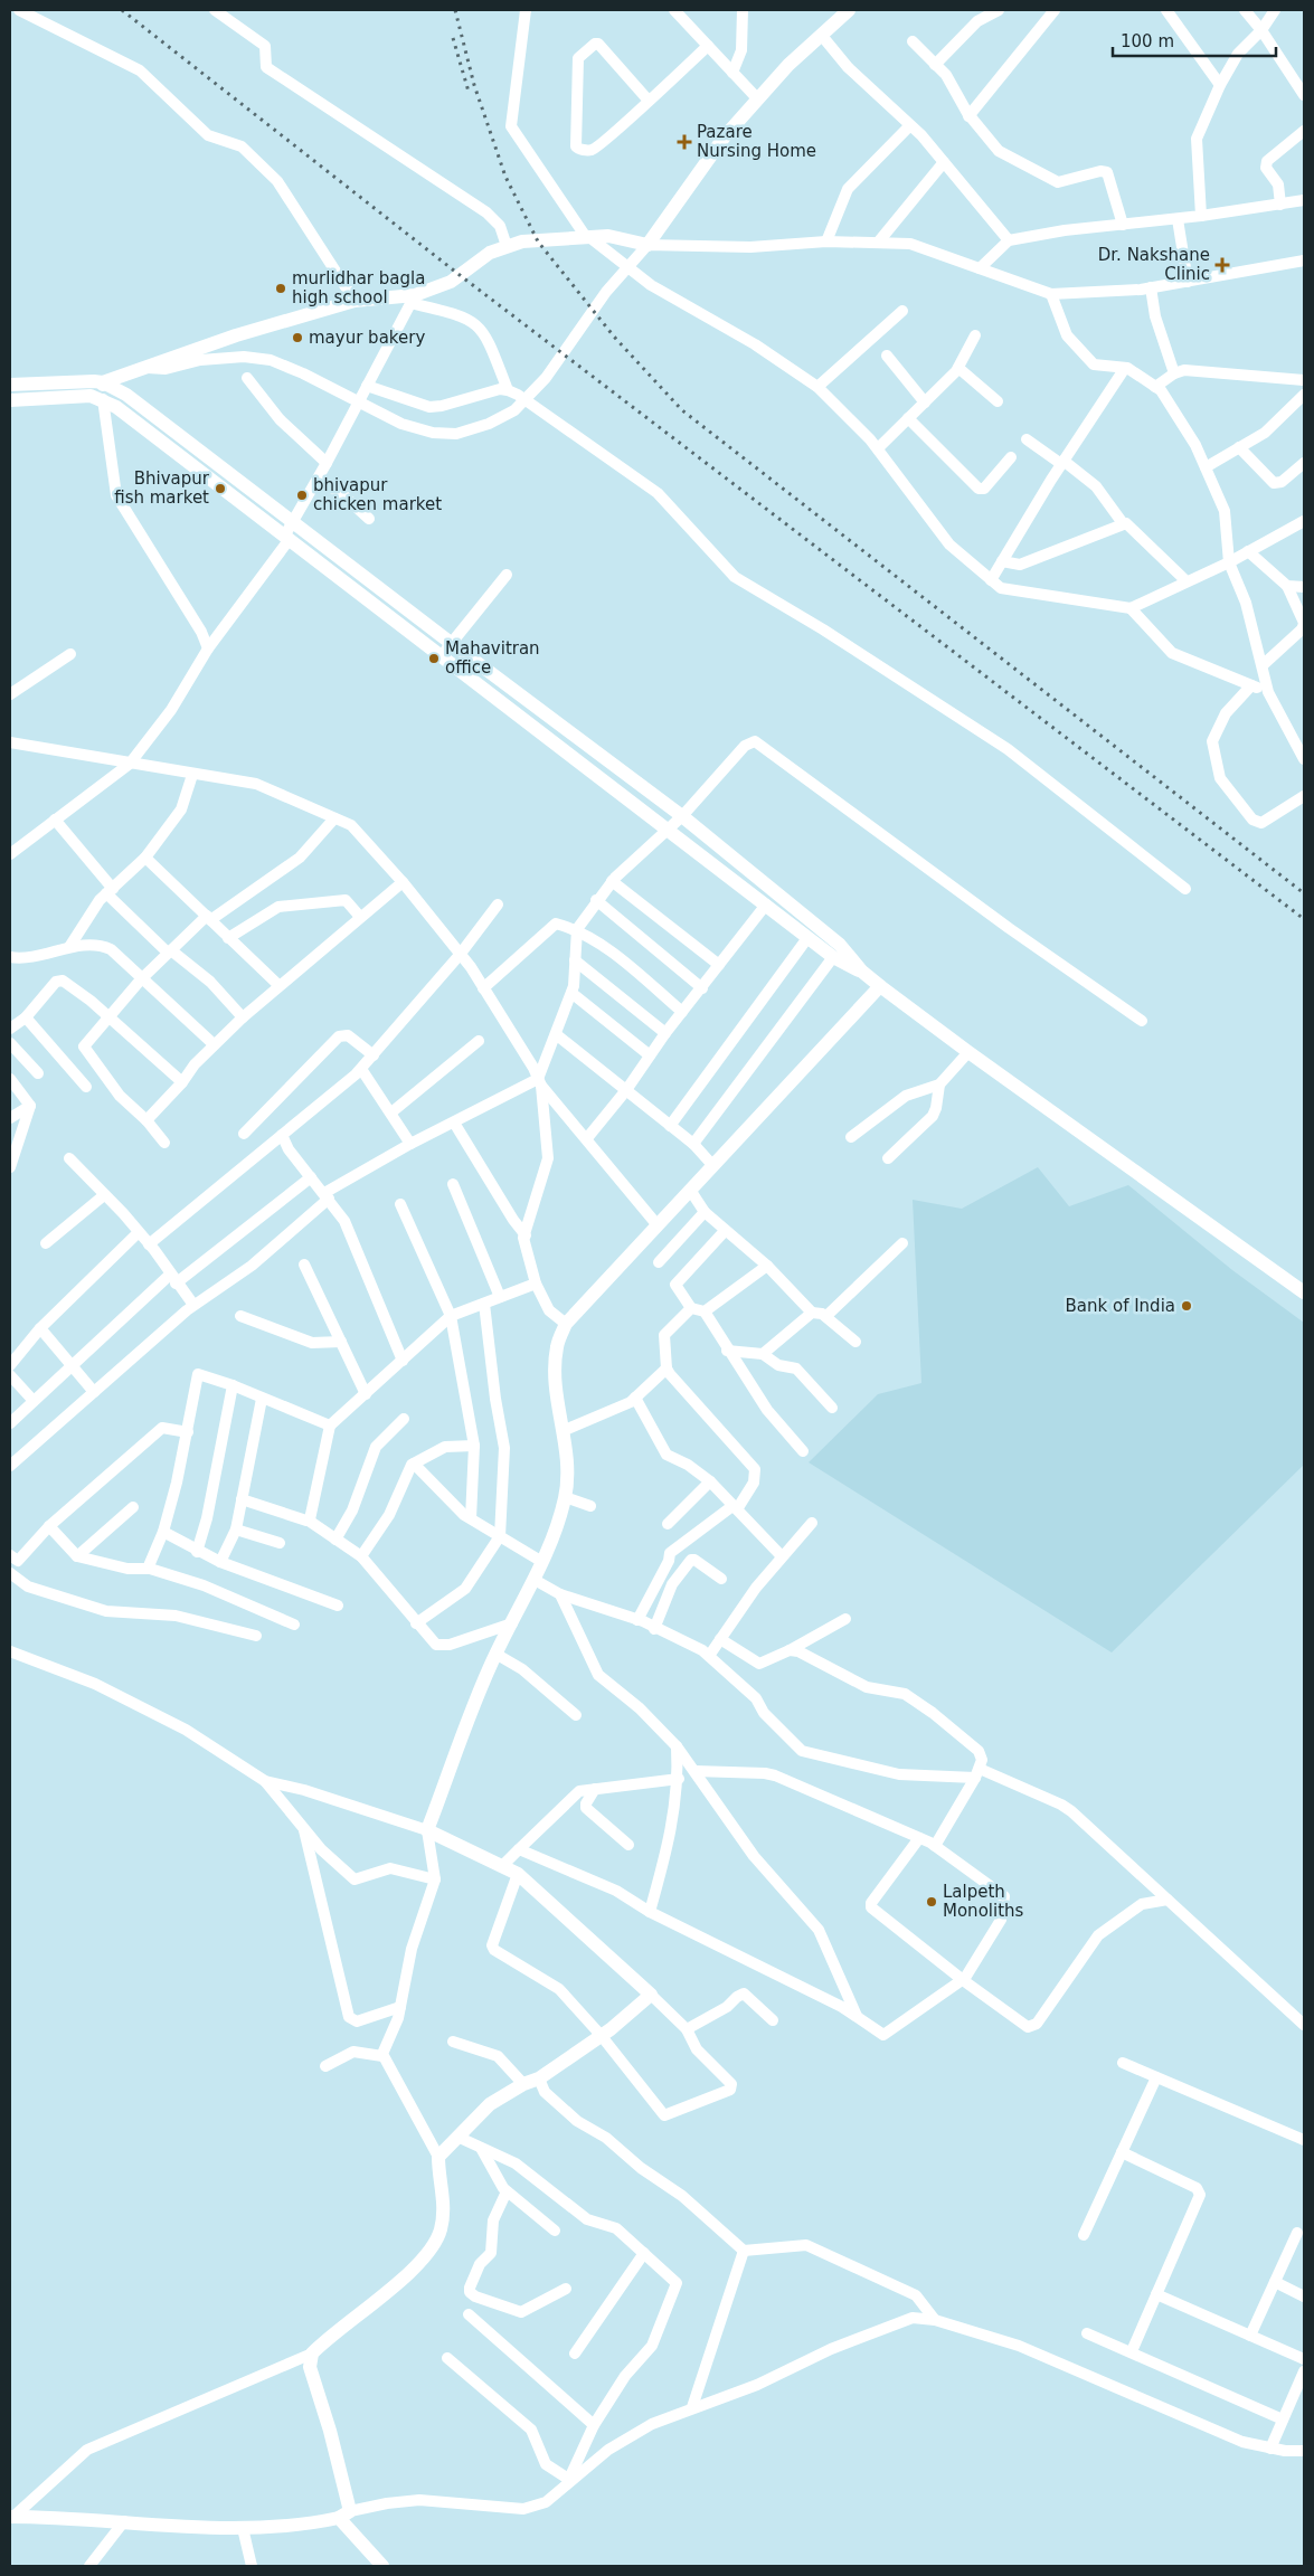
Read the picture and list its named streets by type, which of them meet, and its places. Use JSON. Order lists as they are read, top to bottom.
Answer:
{
  "places": {
    "health": ["Pazare Nursing Home", "Dr. Nakshane Clinic"],
    "other": [
      "murlidhar bagla high school",
      "mayur bakery",
      "Bhivapur fish market",
      "bhivapur chicken market",
      "Mahavitran office",
      "Bank of India",
      "Lalpeth Monoliths"
    ]
  },
  "scale_bar": "100 m"
}
